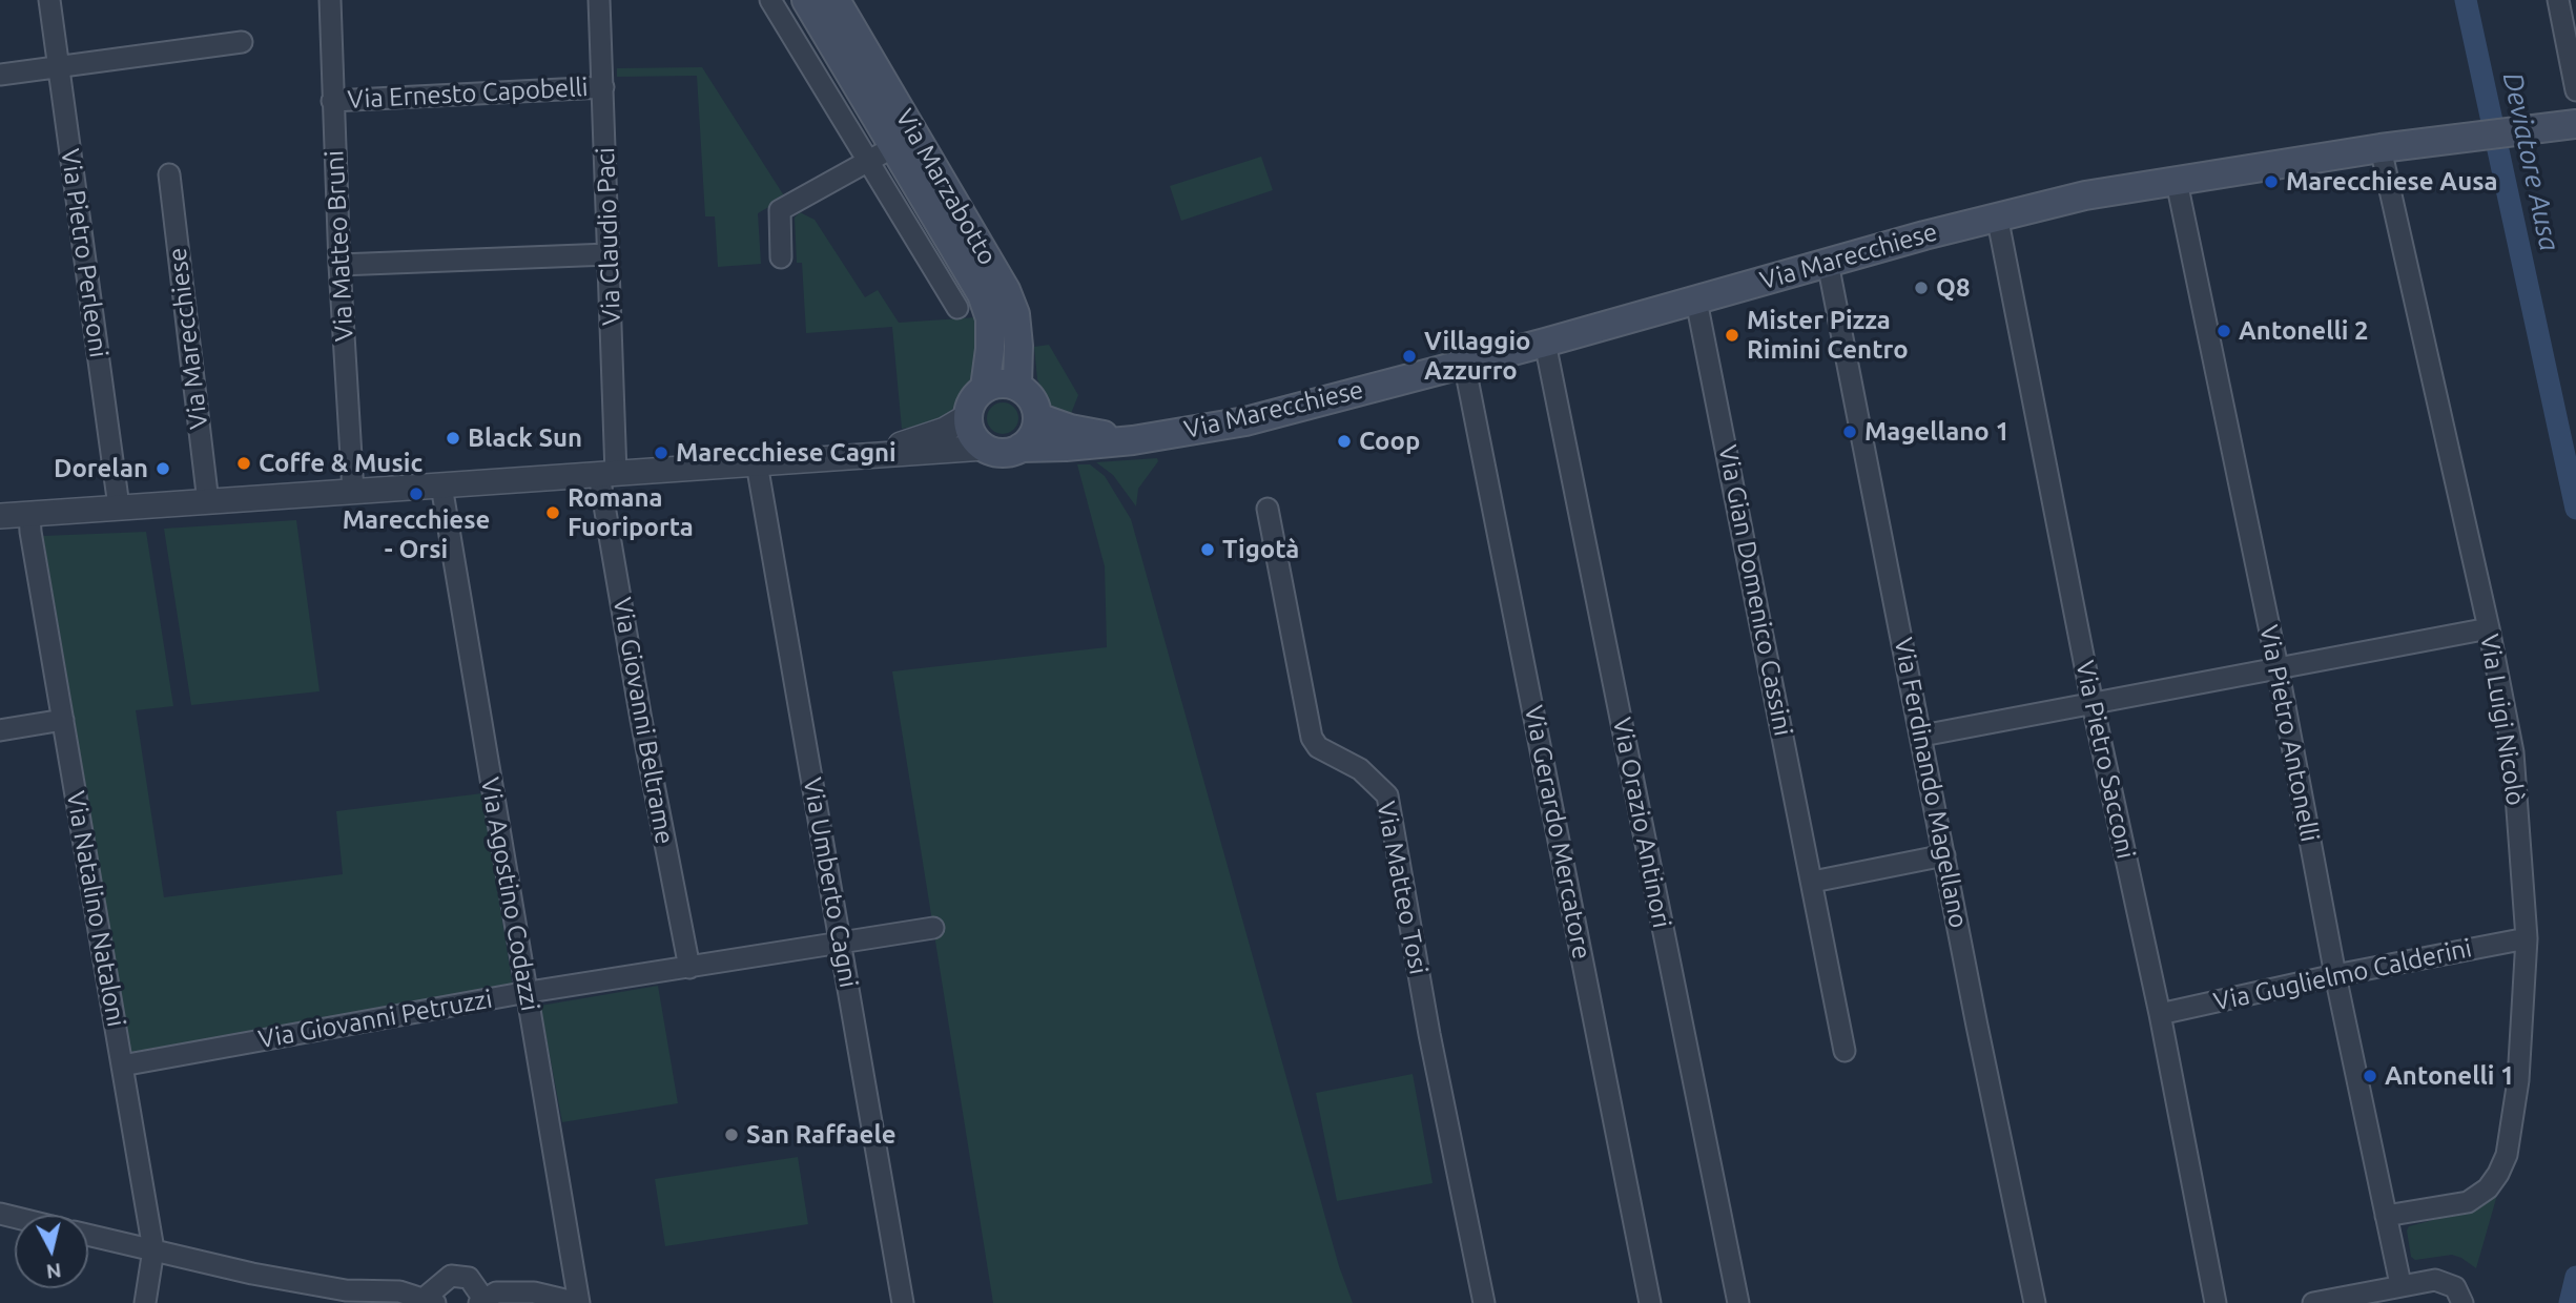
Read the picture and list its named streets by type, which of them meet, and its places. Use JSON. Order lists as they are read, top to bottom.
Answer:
{
  "streets": {
    "main road": ["Via Marzabotto", "Via Marecchiese"],
    "street": [
      "Via Ernesto Capobelli",
      "Via Claudio Paci",
      "Via Matteo Bruni",
      "Via Pietro Perleoni",
      "Via Gian Domenico Cassini",
      "Via Luigi Nicolò",
      "Via Giovanni Beltrame",
      "Via Pietro Antonelli",
      "Via Pietro Sacconi",
      "Via Ferdinando Magellano",
      "Via Orazio Antinori",
      "Via Gerardo Mercatore",
      "Via Umberto Cagni",
      "Via Matteo Tosi",
      "Via Agostino Codazzi",
      "Via Natalino Nataloni",
      "Via Guglielmo Calderini",
      "Via Giovanni Petruzzi"
    ]
  },
  "crossings": [
    ["Via Ernesto Capobelli", "Via Claudio Paci"],
    ["Via Ernesto Capobelli", "Via Matteo Bruni"],
    ["Via Marzabotto", "Via Marecchiese"],
    ["Via Claudio Paci", "Via Giovanni Beltrame"],
    ["Via Marecchiese", "Via Gian Domenico Cassini"],
    ["Via Marecchiese", "Via Luigi Nicolò"],
    ["Via Marecchiese", "Via Pietro Antonelli"],
    ["Via Marecchiese", "Via Pietro Sacconi"],
    ["Via Marecchiese", "Via Ferdinando Magellano"],
    ["Via Marecchiese", "Via Orazio Antinori"],
    ["Via Marecchiese", "Via Gerardo Mercatore"],
    ["Via Luigi Nicolò", "Via Pietro Antonelli"],
    ["Via Luigi Nicolò", "Via Guglielmo Calderini"],
    ["Via Giovanni Beltrame", "Via Giovanni Petruzzi"],
    ["Via Pietro Antonelli", "Via Guglielmo Calderini"],
    ["Via Pietro Sacconi", "Via Guglielmo Calderini"],
    ["Via Umberto Cagni", "Via Giovanni Petruzzi"],
    ["Via Agostino Codazzi", "Via Giovanni Petruzzi"],
    ["Via Natalino Nataloni", "Via Giovanni Petruzzi"]
  ],
  "water": ["Deviatore Ausa"],
  "places": [
    "Marecchiese Ausa",
    "Q8",
    "Antonelli 2",
    "Mister Pizza Rimini Centro",
    "Villaggio Azzurro",
    "Magellano 1",
    "Black Sun",
    "Coop",
    "Marecchiese Cagni",
    "Coffe & Music",
    "Dorelan",
    "Marecchiese - Orsi",
    "Romana Fuoriporta",
    "Tigotà",
    "Antonelli 1",
    "San Raffaele"
  ],
  "north": "bottom"
}
